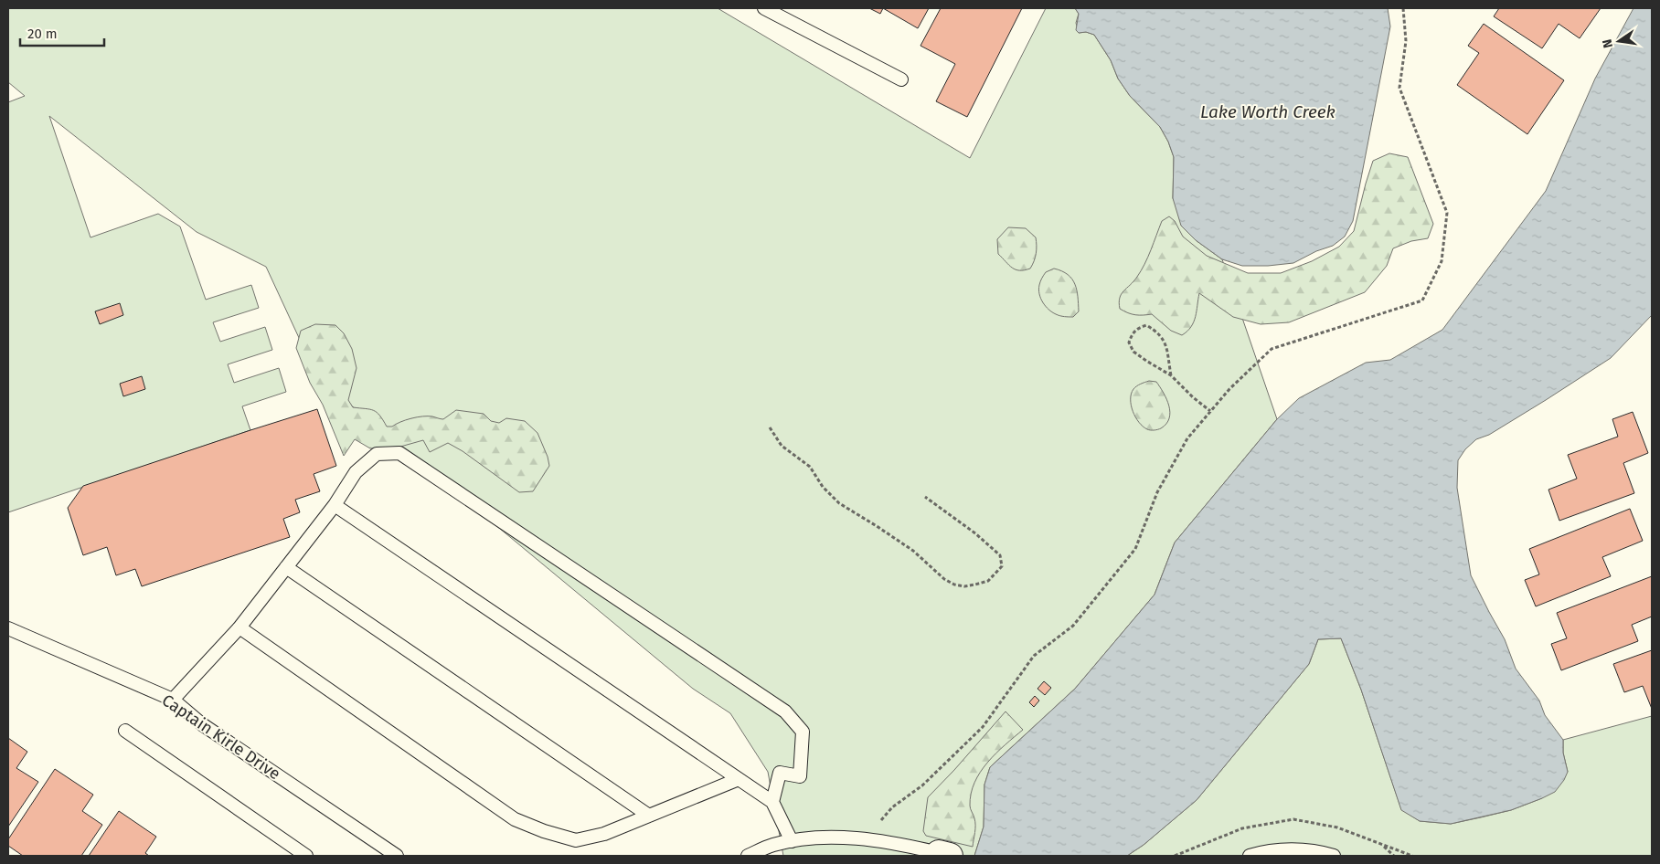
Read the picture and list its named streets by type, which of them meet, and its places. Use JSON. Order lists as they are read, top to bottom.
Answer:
{
  "streets": {
    "lane": ["Captain Kirle Drive"]
  },
  "water": ["Lake Worth Creek"],
  "scale_bar": "20 m",
  "north": "left"
}
